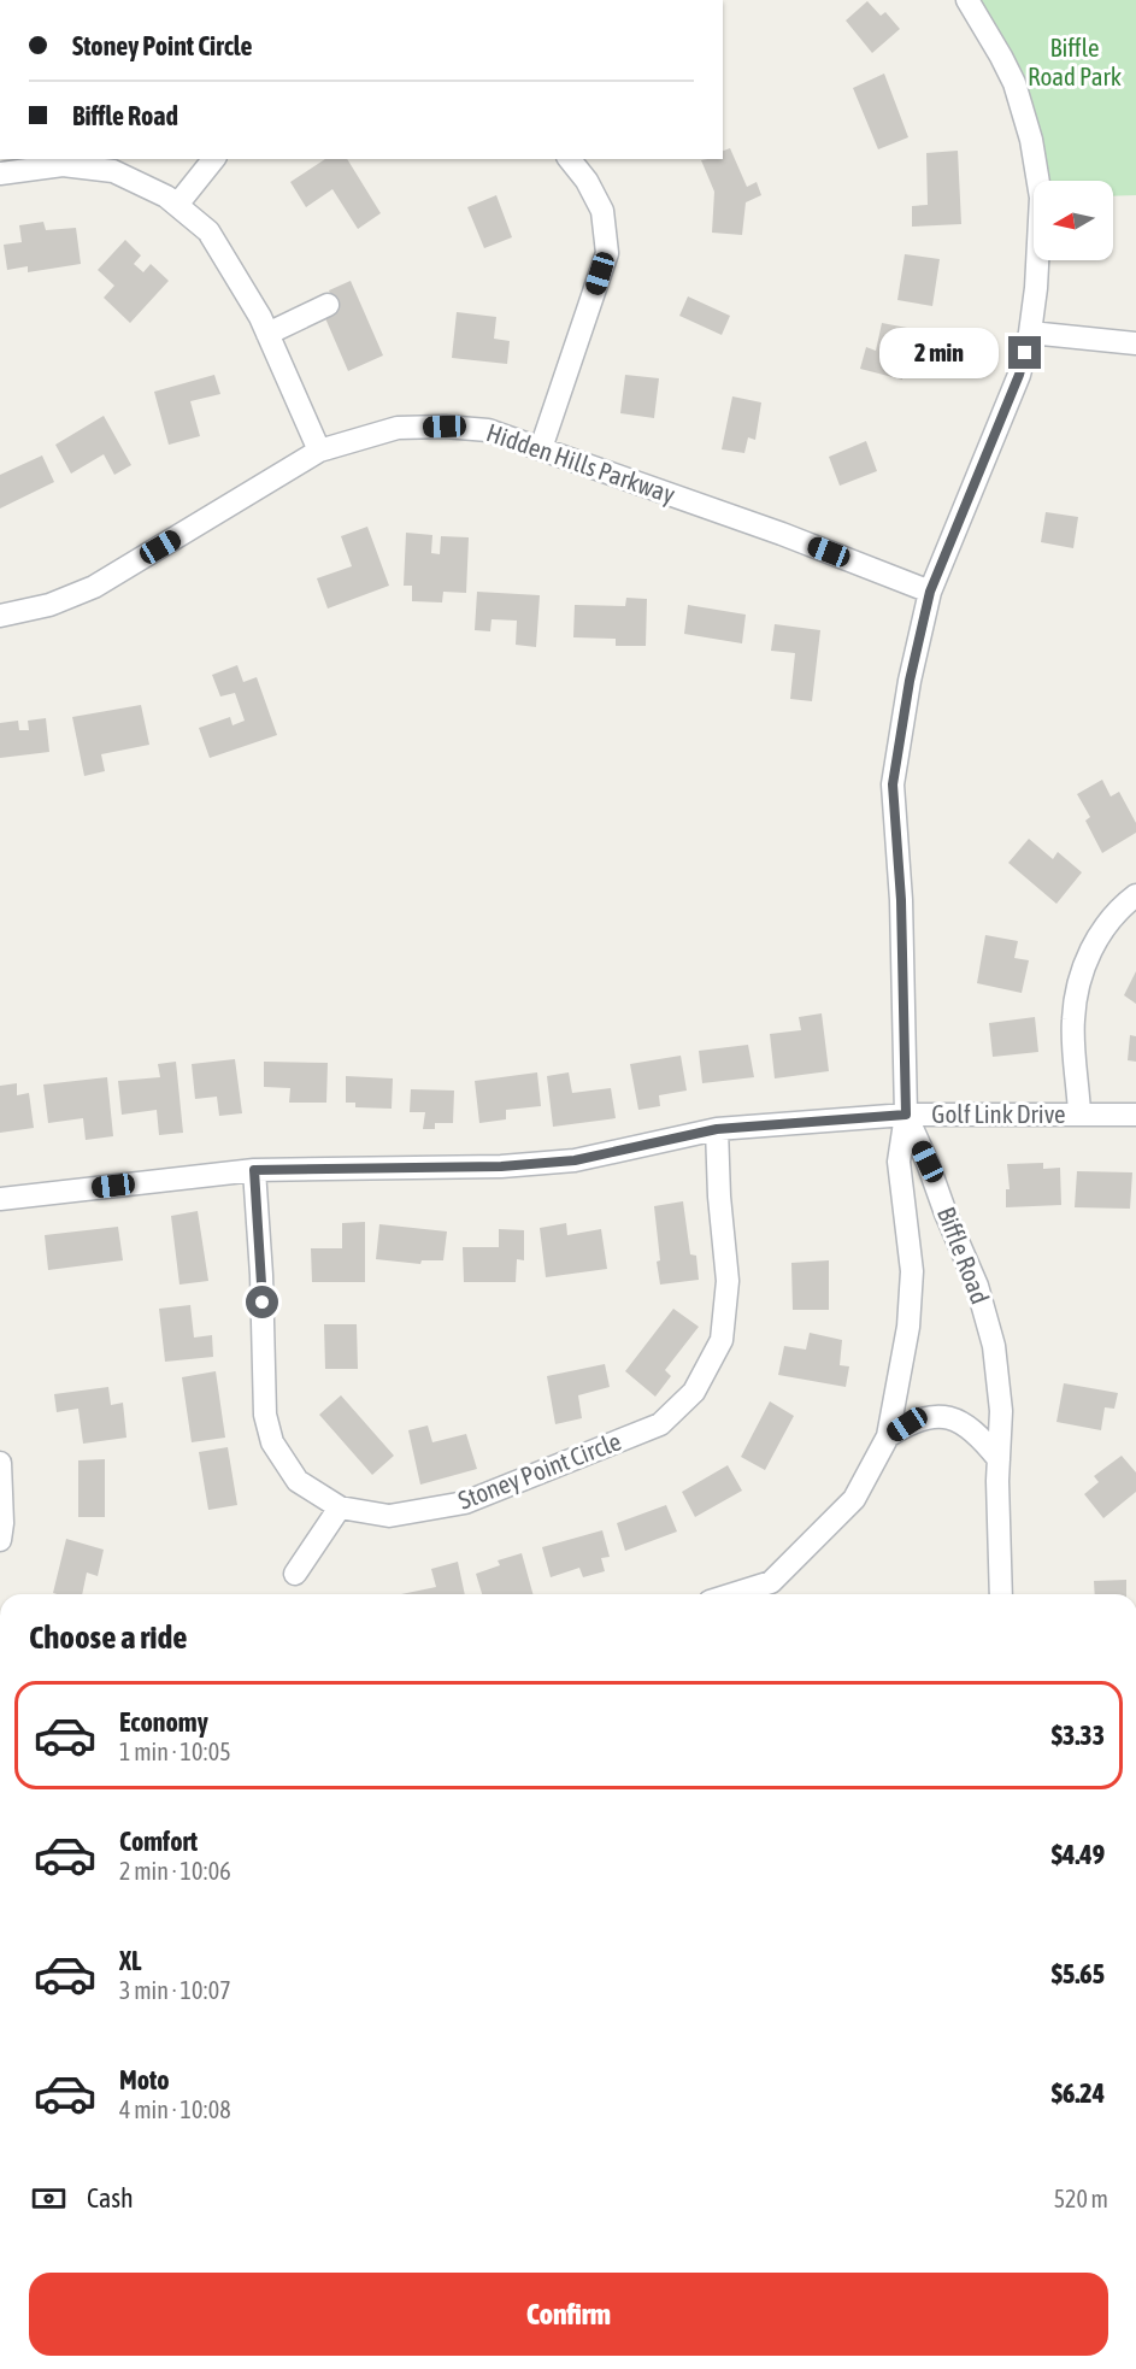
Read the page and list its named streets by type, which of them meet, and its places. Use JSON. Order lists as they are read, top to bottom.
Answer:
{
  "streets": {
    "street": [
      "Hidden Hills Parkway",
      "Golf Link Drive",
      "Biffle Road",
      "Stoney Point Circle"
    ]
  },
  "crossings": [
    ["Hidden Hills Parkway", "Biffle Road"],
    ["Golf Link Drive", "Biffle Road"],
    ["Golf Link Drive", "Stoney Point Circle"]
  ],
  "parks": ["Biffle Road Park"],
  "north": "left",
  "page": {
    "banner": ["Stoney Point Circle", "Biffle Road"],
    "bubble": "2 min",
    "heading": "Choose a ride",
    "list": [
      {
        "name": "Economy",
        "note": "1 min · 10:05",
        "value": "$3.33"
      },
      {
        "name": "Comfort",
        "note": "2 min · 10:06",
        "value": "$4.49"
      },
      {
        "name": "XL",
        "note": "3 min · 10:07",
        "value": "$5.65"
      },
      {
        "name": "Moto",
        "note": "4 min · 10:08",
        "value": "$6.24"
      }
    ],
    "pay": ["Cash", "520 m"],
    "buttons": "Confirm"
  }
}
